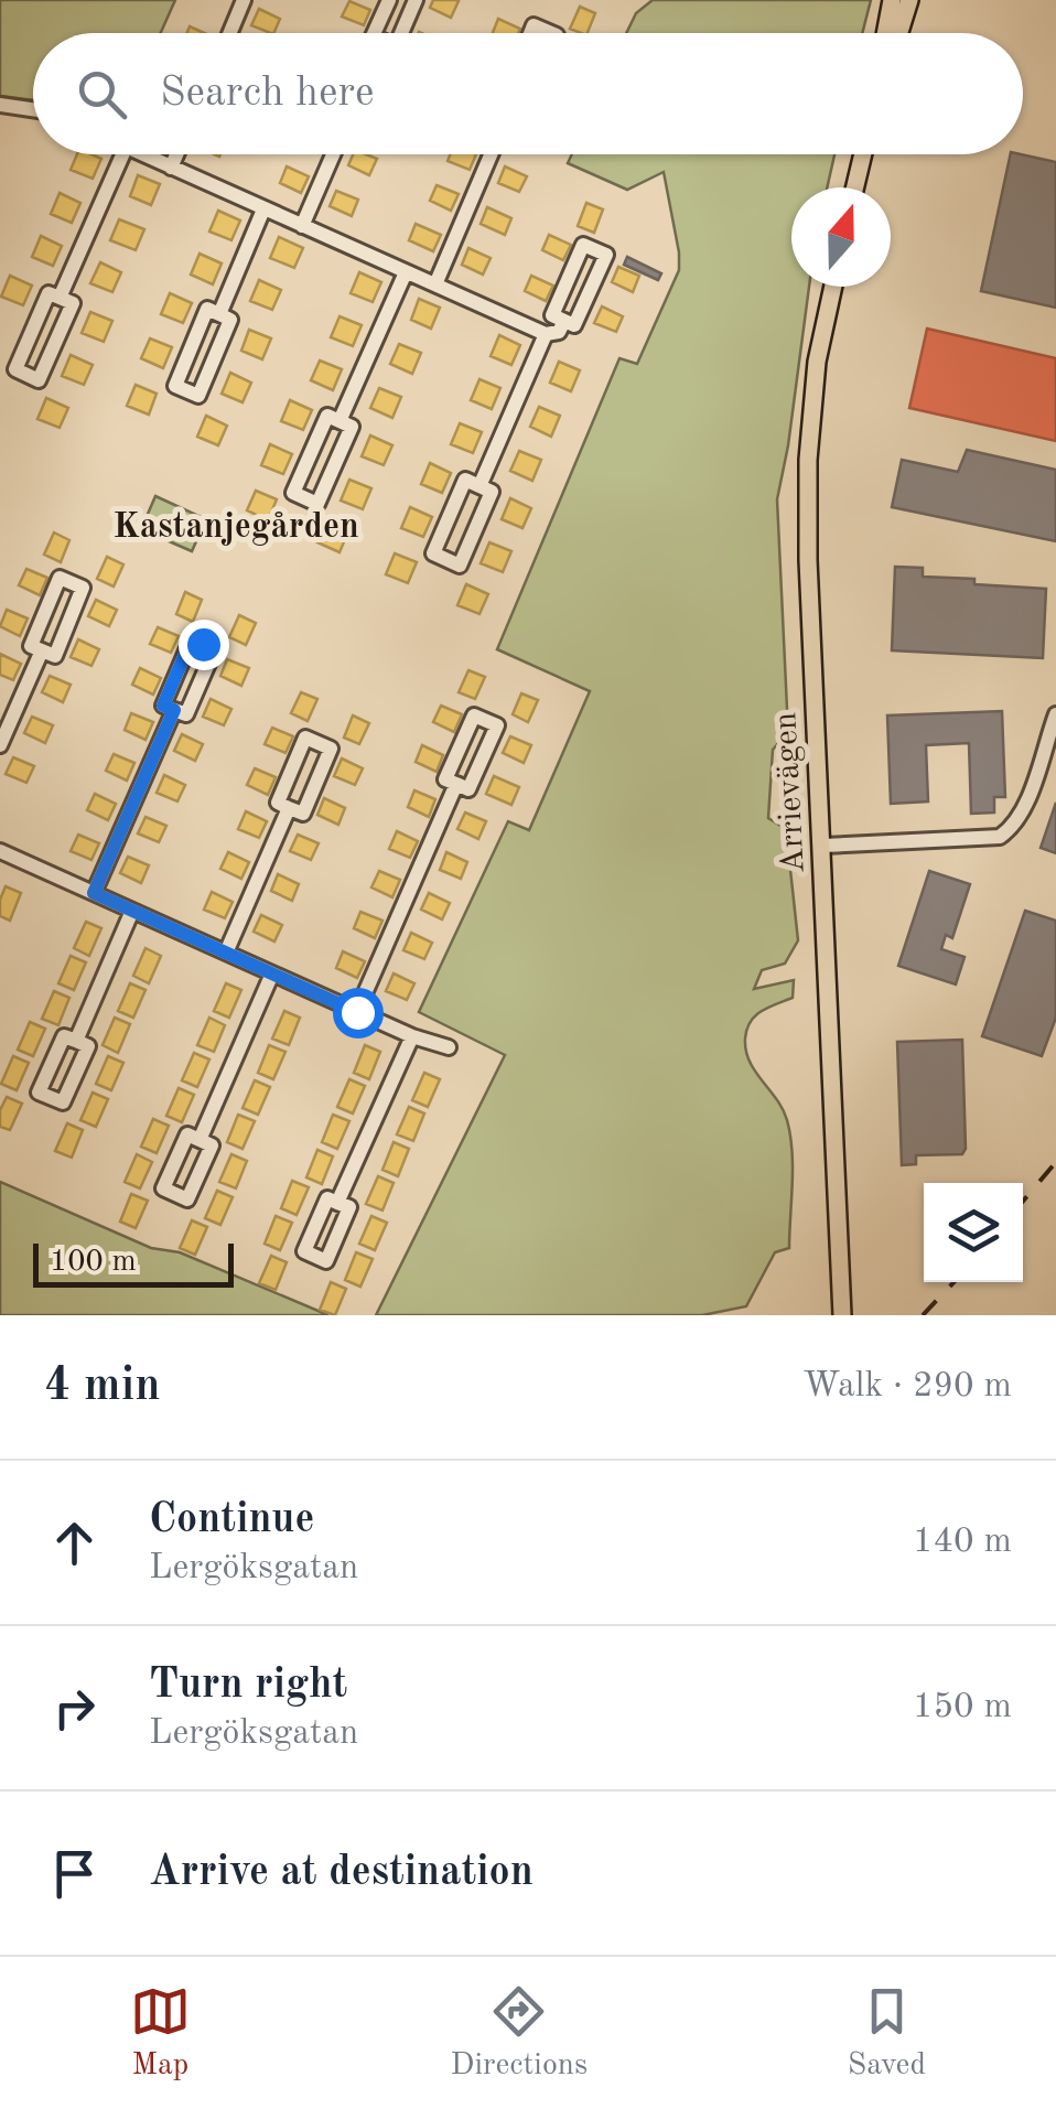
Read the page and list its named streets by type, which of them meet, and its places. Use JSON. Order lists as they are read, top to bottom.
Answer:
{
  "streets": {
    "main road": ["Arrievägen"]
  },
  "districts": ["Kastanjegården"],
  "scale_bar": "100 m",
  "north": "top",
  "page": {
    "search": "Search here",
    "scale": "100 m",
    "heading": ["4 min", "Walk · 290 m"],
    "list": [
      ["Continue", "Lergöksgatan", "140 m"],
      ["Turn right", "Lergöksgatan", "150 m"],
      "Arrive at destination"
    ],
    "nav": ["Map", "Directions", "Saved"]
  }
}
